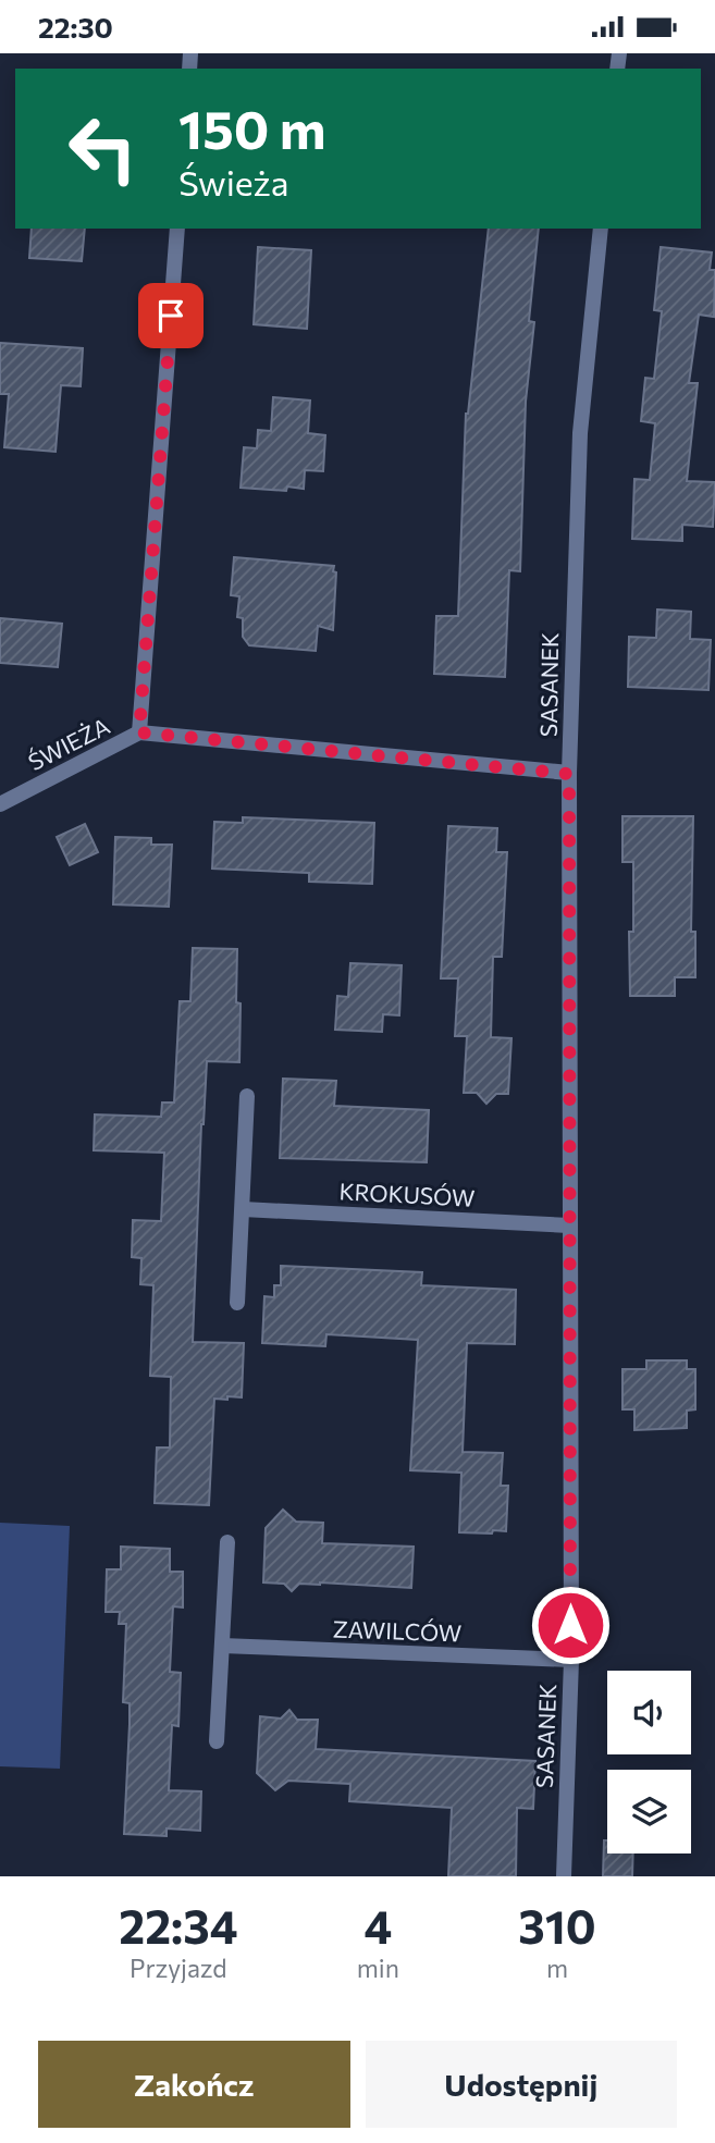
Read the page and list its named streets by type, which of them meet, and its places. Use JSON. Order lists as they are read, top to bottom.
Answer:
{
  "streets": {
    "street": [
      "SASANEK",
      "ŚWIEŻA",
      "KROKUSÓW",
      "ZAWILCÓW"
    ]
  },
  "crossings": [
    ["SASANEK", "ŚWIEŻA"],
    ["SASANEK", "KROKUSÓW"],
    ["SASANEK", "ZAWILCÓW"]
  ],
  "page": {
    "status": "22:30",
    "turn": ["150 m", "Świeża"],
    "eta": [
      "22:34",
      "Przyjazd",
      "4",
      "min",
      "310",
      "m"
    ],
    "buttons": ["Zakończ", "Udostępnij"]
  }
}
